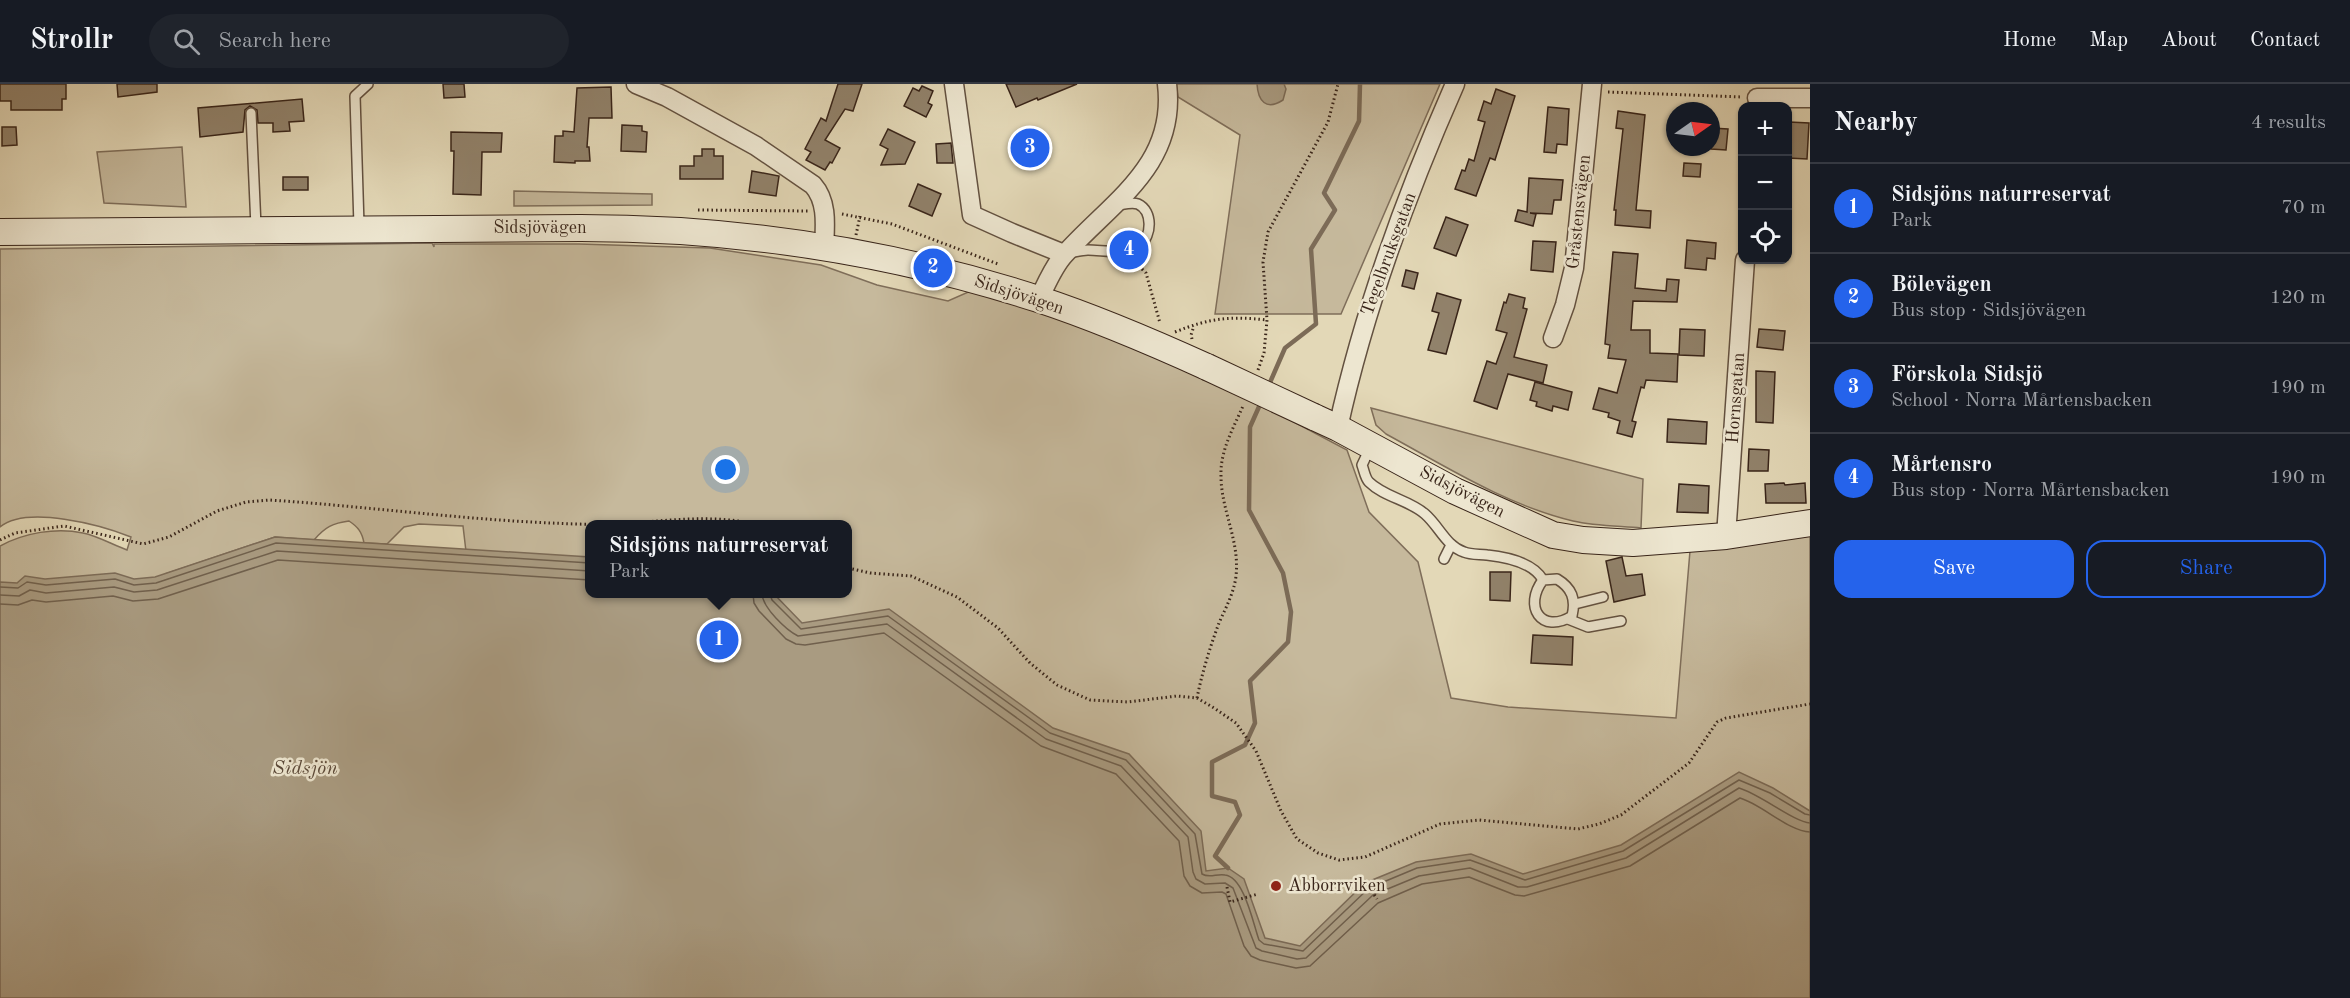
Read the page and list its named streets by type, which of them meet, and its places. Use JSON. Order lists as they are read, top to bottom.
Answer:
{
  "streets": {
    "main road": ["Sidsjövägen"],
    "street": ["Gråstensvägen", "Tegelbruksgatan", "Hornsgatan"]
  },
  "crossings": [
    ["Sidsjövägen", "Tegelbruksgatan"],
    ["Sidsjövägen", "Hornsgatan"]
  ],
  "water": ["Sidsjön"],
  "places": ["Abborrviken"],
  "north": "right",
  "page": {
    "header": "Strollr",
    "search": "Search here",
    "nav": [
      "Home",
      "Map",
      "About",
      "Contact"
    ],
    "heading": ["Nearby", "4 results"],
    "map_buttons": ["+", "−"],
    "pins": [
      "3",
      "4",
      "2",
      "1"
    ],
    "list": [
      {
        "mark": "1",
        "name": "Sidsjöns naturreservat",
        "note": "Park",
        "value": "70 m"
      },
      {
        "mark": "2",
        "name": "Bölevägen",
        "note": "Bus stop · Sidsjövägen",
        "value": "120 m"
      },
      {
        "mark": "3",
        "name": "Förskola Sidsjö",
        "note": "School · Norra Mårtensbacken",
        "value": "190 m"
      },
      {
        "mark": "4",
        "name": "Mårtensro",
        "note": "Bus stop · Norra Mårtensbacken",
        "value": "190 m"
      }
    ],
    "popup": ["Sidsjöns naturreservat", "Park"],
    "buttons": ["Save", "Share"]
  }
}
